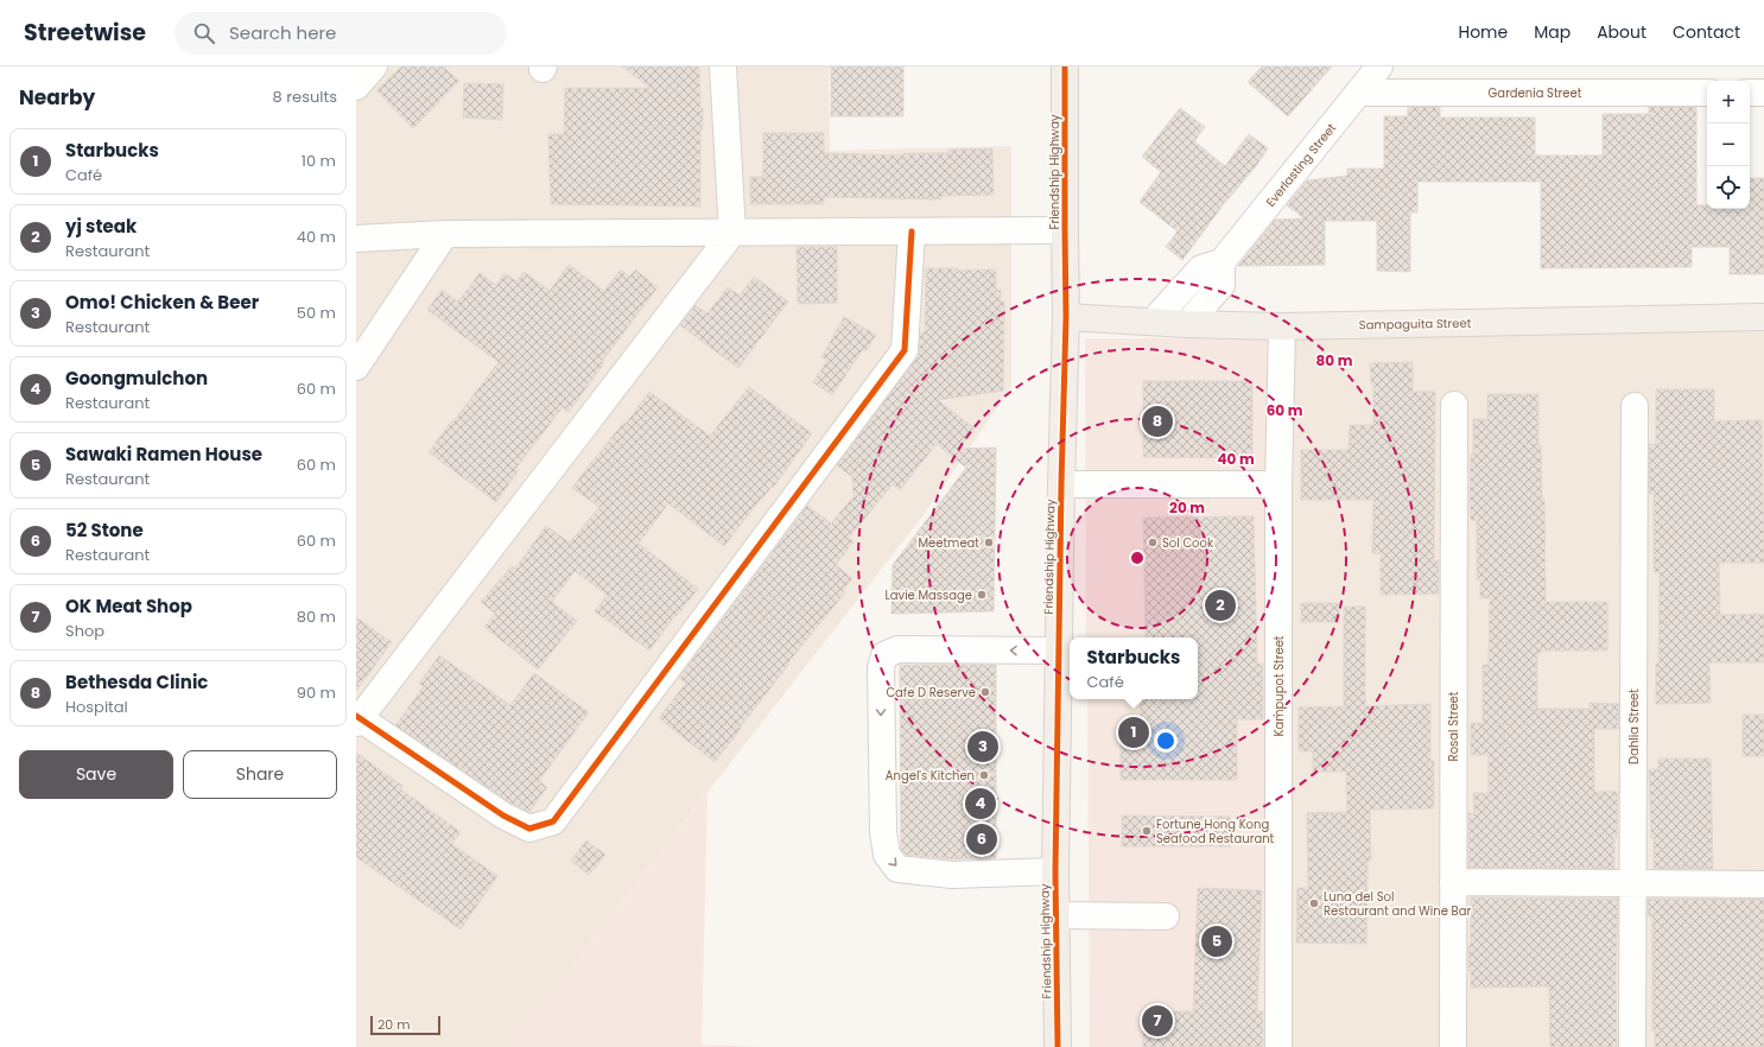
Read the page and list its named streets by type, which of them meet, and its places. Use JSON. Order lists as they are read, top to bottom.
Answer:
{
  "streets": {
    "main road": ["Friendship Highway", "Sampaguita Street"],
    "street": [
      "Gardenia Street",
      "Everlasting Street",
      "Kampupot Street",
      "Rosal Street",
      "Dahlia Street"
    ]
  },
  "crossings": [
    ["Gardenia Street", "Everlasting Street"],
    ["Friendship Highway", "Sampaguita Street"],
    ["Sampaguita Street", "Kampupot Street"]
  ],
  "places": [
    "Meetmeat",
    "Sol Cook",
    "Lavie Massage",
    "Cafe D Reserve",
    "Angel's Kitchen",
    "Fortune Hong Kong Seafood Restaurant",
    "Luna del Sol Restaurant and Wine Bar"
  ],
  "scale_bar": "20 m",
  "page": {
    "header": "Streetwise",
    "search": "Search here",
    "nav": [
      "Home",
      "Map",
      "About",
      "Contact"
    ],
    "heading": ["Nearby", "8 results"],
    "map_buttons": ["+", "−"],
    "list": [
      {
        "mark": "1",
        "name": "Starbucks",
        "note": "Café",
        "value": "10 m"
      },
      {
        "mark": "2",
        "name": "yj steak",
        "note": "Restaurant",
        "value": "40 m"
      },
      {
        "mark": "3",
        "name": "Omo! Chicken & Beer",
        "note": "Restaurant",
        "value": "50 m"
      },
      {
        "mark": "4",
        "name": "Goongmulchon",
        "note": "Restaurant",
        "value": "60 m"
      },
      {
        "mark": "5",
        "name": "Sawaki Ramen House",
        "note": "Restaurant",
        "value": "60 m"
      },
      {
        "mark": "6",
        "name": "52 Stone",
        "note": "Restaurant",
        "value": "60 m"
      },
      {
        "mark": "7",
        "name": "OK Meat Shop",
        "note": "Shop",
        "value": "80 m"
      },
      {
        "mark": "8",
        "name": "Bethesda Clinic",
        "note": "Hospital",
        "value": "90 m"
      }
    ],
    "pins": [
      "8",
      "2",
      "1",
      "3",
      "4",
      "6",
      "5",
      "7"
    ],
    "popup": ["Starbucks", "Café"],
    "buttons": ["Save", "Share"],
    "scale": "20 m"
  },
  "rings": [
    "80 m",
    "60 m",
    "40 m",
    "20 m"
  ]
}
